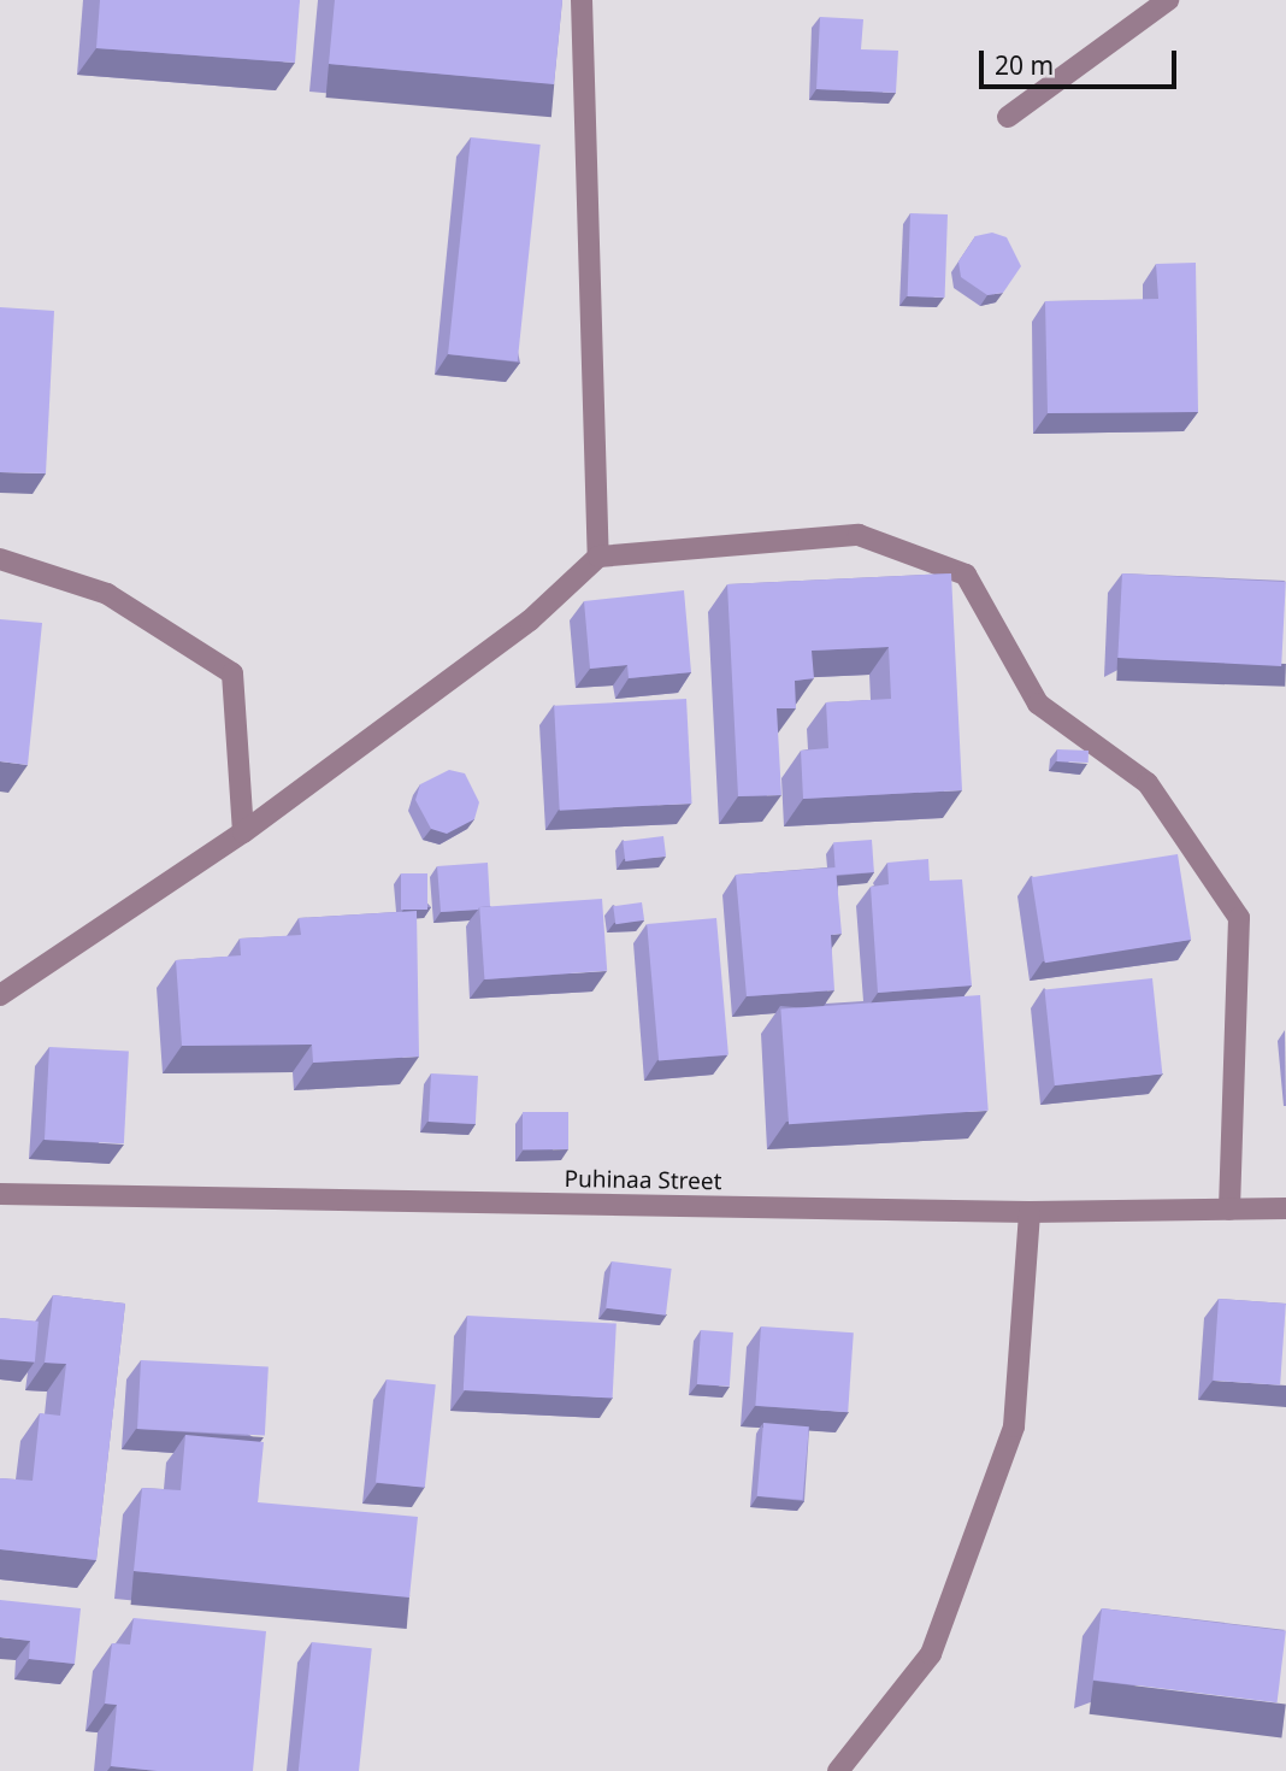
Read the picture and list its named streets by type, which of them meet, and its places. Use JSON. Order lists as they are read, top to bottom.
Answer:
{
  "streets": {
    "street": ["Puhinaa Street"]
  },
  "scale_bar": "20 m"
}
